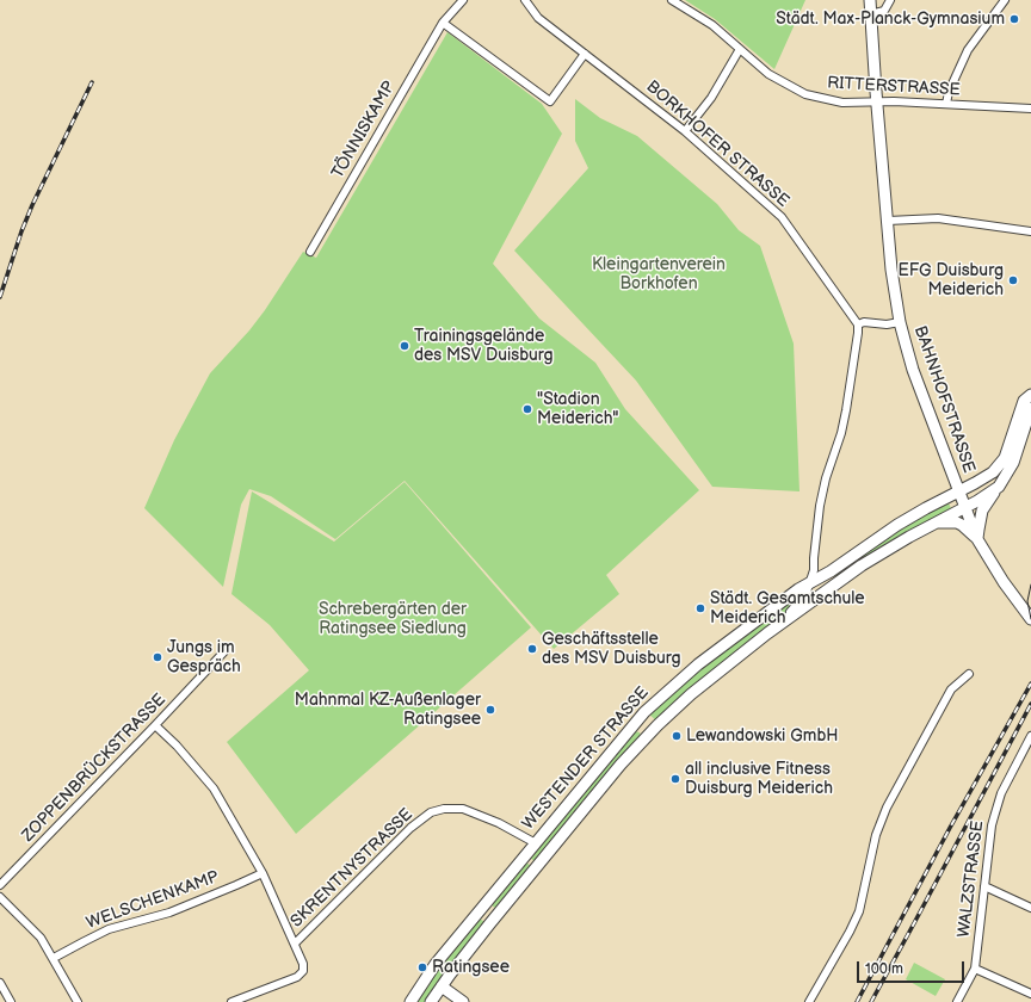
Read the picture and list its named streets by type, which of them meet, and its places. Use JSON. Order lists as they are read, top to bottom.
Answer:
{
  "streets": {
    "main road": ["BAHNHOFSTRASSE", "WESTENDER STRASSE"],
    "street": [
      "RITTERSTRASSE",
      "TÖNNISKAMP",
      "BORKHOFER STRASSE",
      "ZOPPENBRÜCKSTRASSE",
      "SKRENTNYSTRASSE",
      "WALZSTRASSE",
      "WELSCHENKAMP"
    ]
  },
  "crossings": [
    ["RITTERSTRASSE", "BAHNHOFSTRASSE"],
    ["BAHNHOFSTRASSE", "WESTENDER STRASSE"],
    ["WESTENDER STRASSE", "SKRENTNYSTRASSE"]
  ],
  "parks": ["Kleingartenverein Borkhofen", "Schrebergärten der Ratingsee Siedlung"],
  "places": [
    "Städt. Max-Planck-Gymnasium",
    "EFG Duisburg Meiderich",
    "Trainingsgelände des MSV Duisburg",
    "\"Stadion Meiderich\"",
    "Städt. Gesamtschule Meiderich",
    "Geschäftsstelle des MSV Duisburg",
    "Jungs im Gespräch",
    "Mahnmal KZ-Außenlager Ratingsee",
    "Lewandowski GmbH",
    "all inclusive Fitness Duisburg Meiderich",
    "Ratingsee"
  ],
  "scale_bar": "100 m"
}
